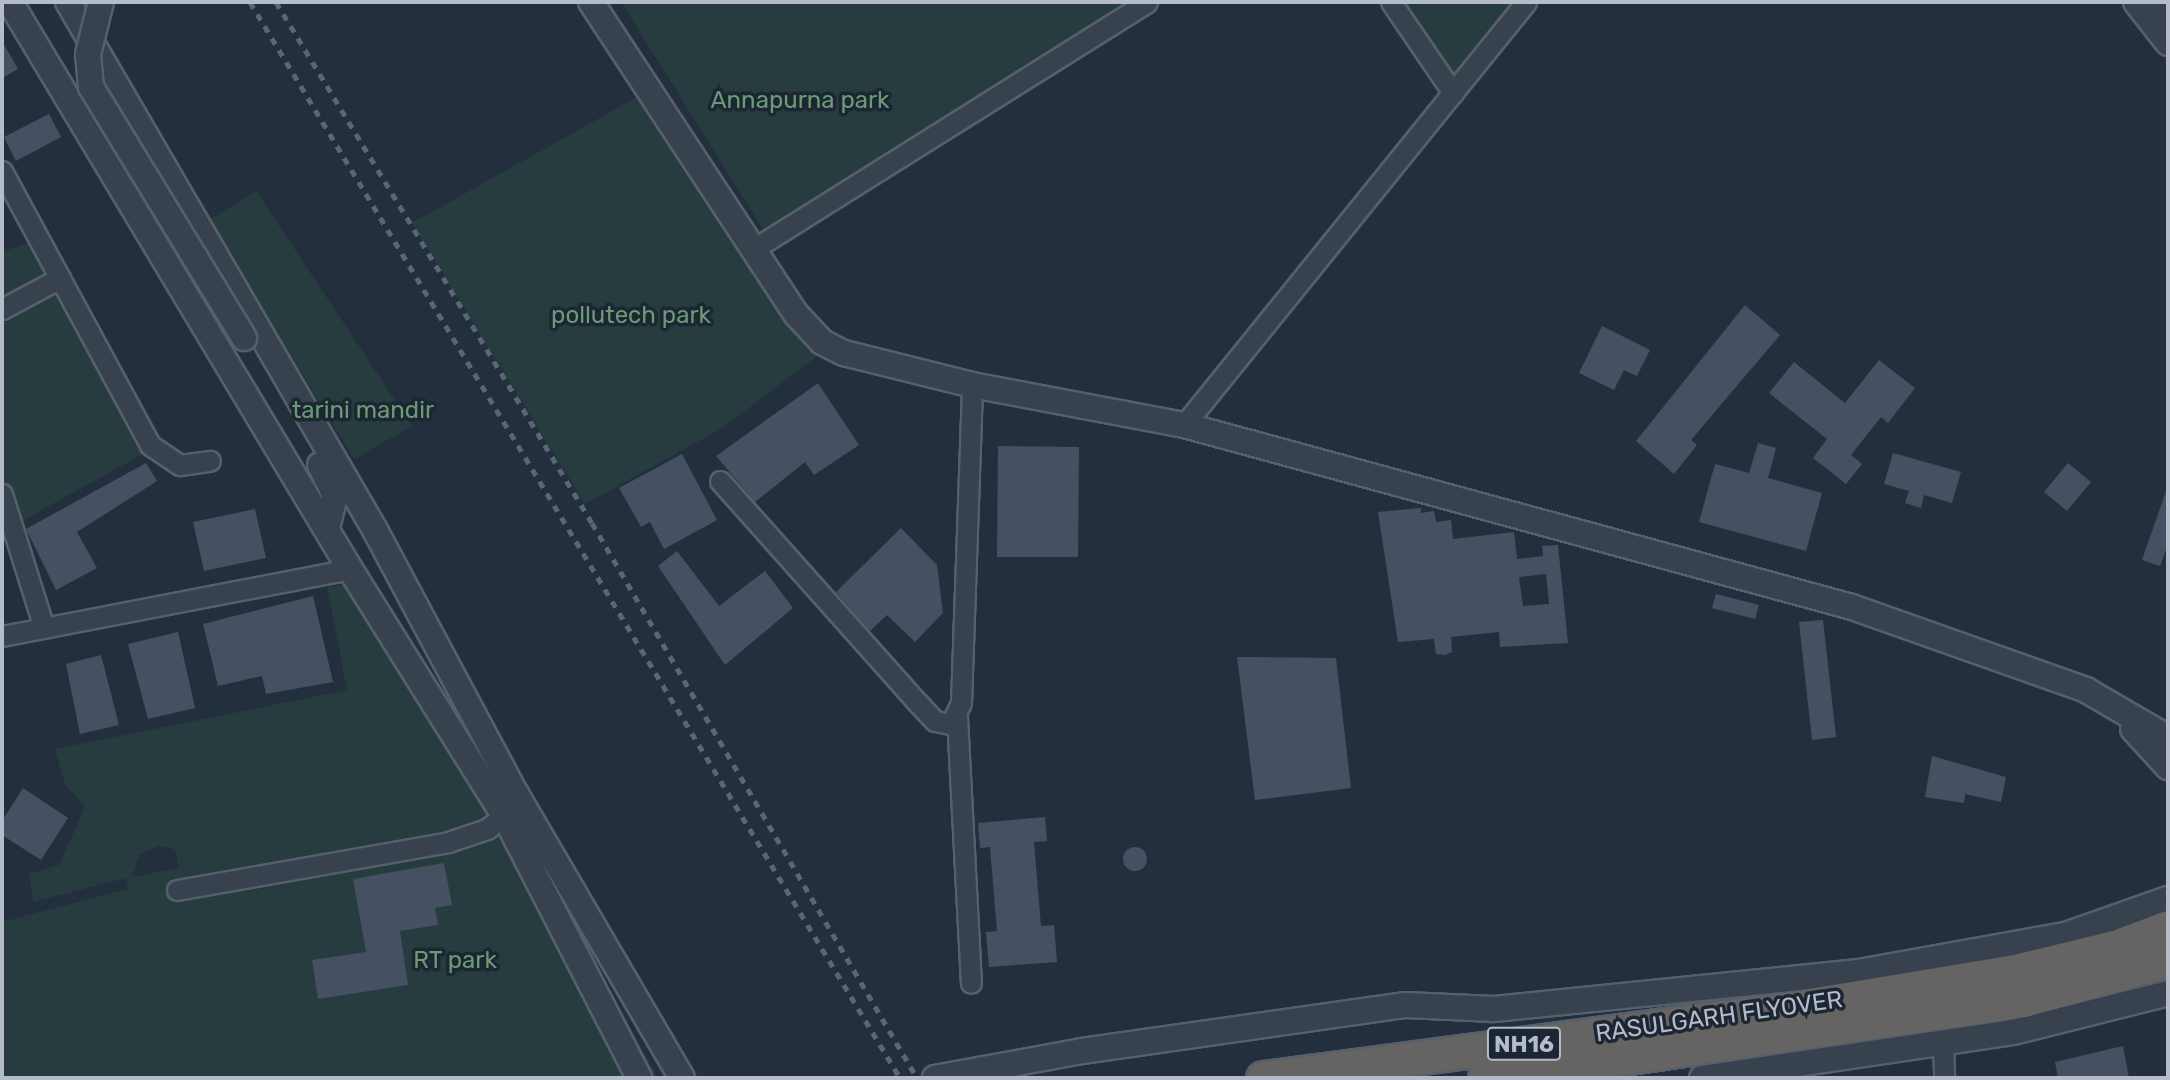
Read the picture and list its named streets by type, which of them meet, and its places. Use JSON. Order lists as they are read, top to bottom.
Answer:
{
  "streets": {
    "highway": ["RASULGARH FLYOVER", "NH16"]
  },
  "parks": [
    "Annapurna park",
    "pollutech park",
    "tarini mandir",
    "RT park"
  ]
}
